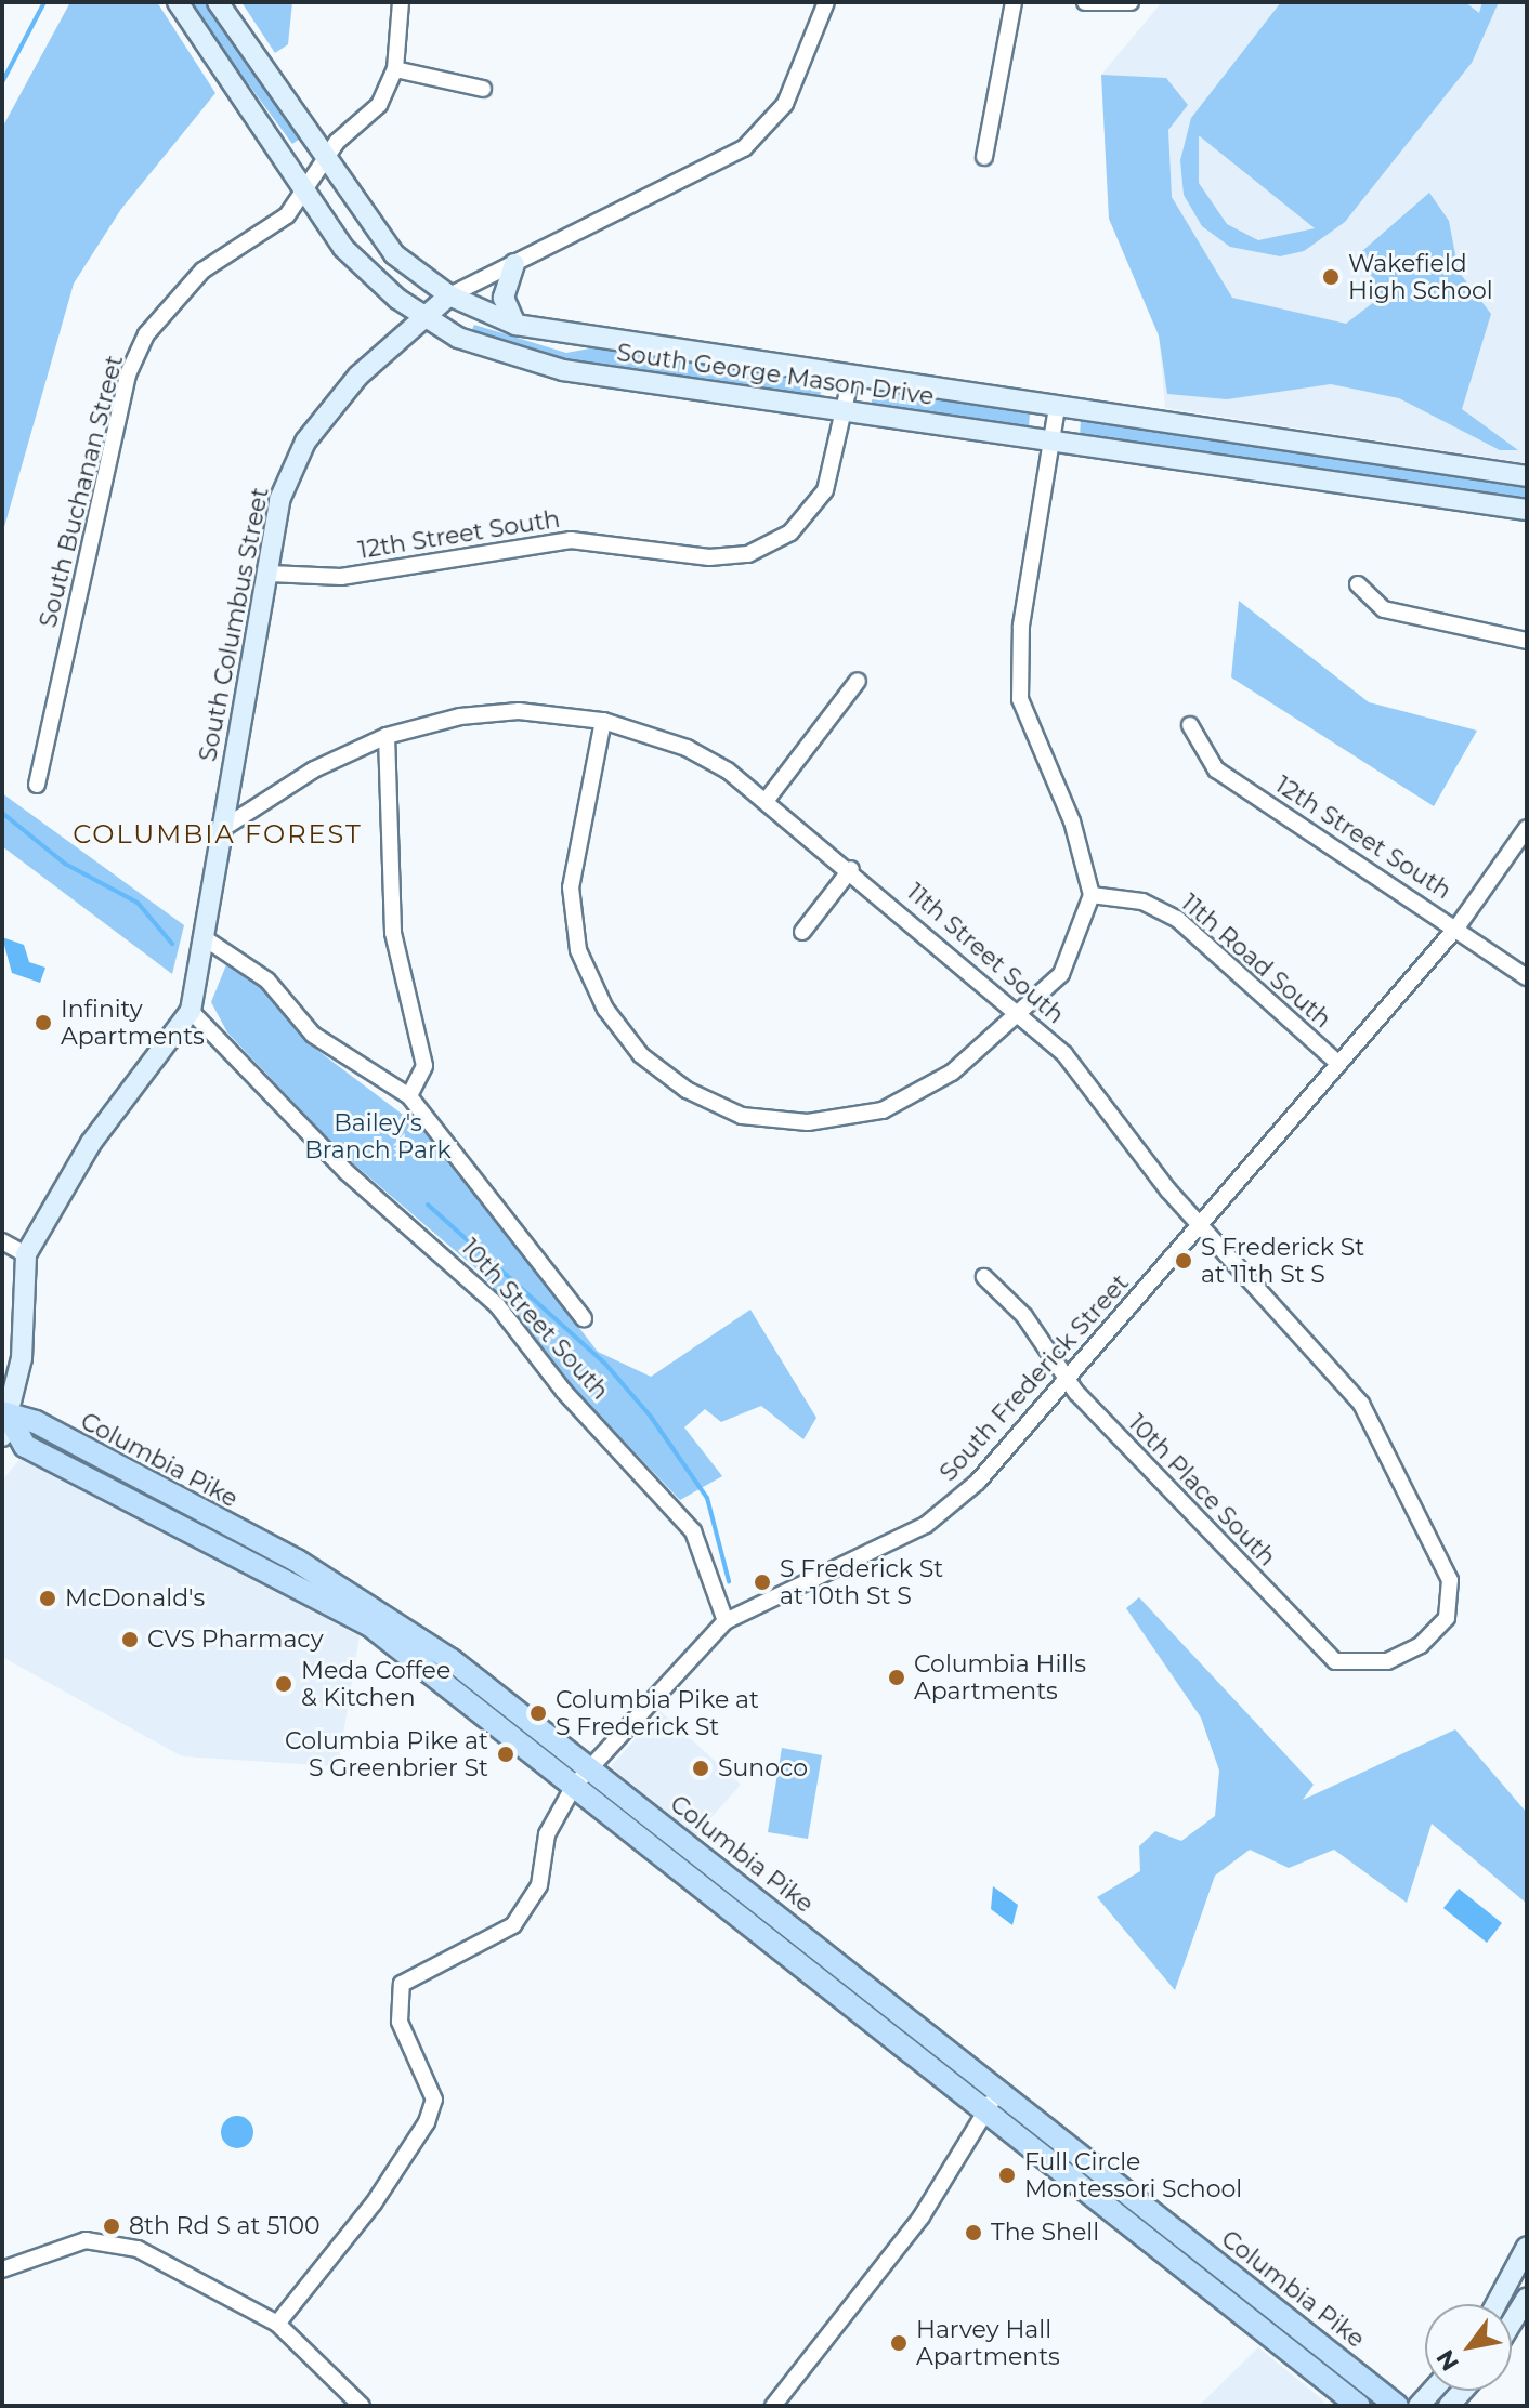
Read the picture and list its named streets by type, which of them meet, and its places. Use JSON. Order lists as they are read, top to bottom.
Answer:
{
  "streets": {
    "main road": ["South George Mason Drive", "South Columbus Street", "Columbia Pike"],
    "street": [
      "South Buchanan Street",
      "12th Street South",
      "11th Street South",
      "11th Road South",
      "10th Street South",
      "South Frederick Street",
      "10th Place South"
    ]
  },
  "crossings": [
    ["South George Mason Drive", "South Buchanan Street"],
    ["South George Mason Drive", "12th Street South"],
    ["South George Mason Drive", "South Columbus Street"],
    ["12th Street South", "South Columbus Street"],
    ["12th Street South", "South Frederick Street"],
    ["South Columbus Street", "11th Street South"],
    ["South Columbus Street", "10th Street South"],
    ["South Columbus Street", "Columbia Pike"],
    ["11th Street South", "South Frederick Street"],
    ["11th Street South", "10th Place South"],
    ["11th Road South", "South Frederick Street"],
    ["10th Street South", "South Frederick Street"],
    ["South Frederick Street", "Columbia Pike"],
    ["South Frederick Street", "10th Place South"]
  ],
  "districts": ["COLUMBIA FOREST"],
  "parks": ["Bailey's Branch Park"],
  "places": [
    "Wakefield High School",
    "Infinity Apartments",
    "S Frederick St at 11th St S",
    "S Frederick St at 10th St S",
    "McDonald's",
    "CVS Pharmacy",
    "Columbia Hills Apartments",
    "Meda Coffee & Kitchen",
    "Columbia Pike at S Frederick St",
    "Columbia Pike at S Greenbrier St",
    "Sunoco",
    "Full Circle Montessori School",
    "8th Rd S at 5100",
    "The Shell",
    "Harvey Hall Apartments"
  ],
  "north": "bottom left"
}
